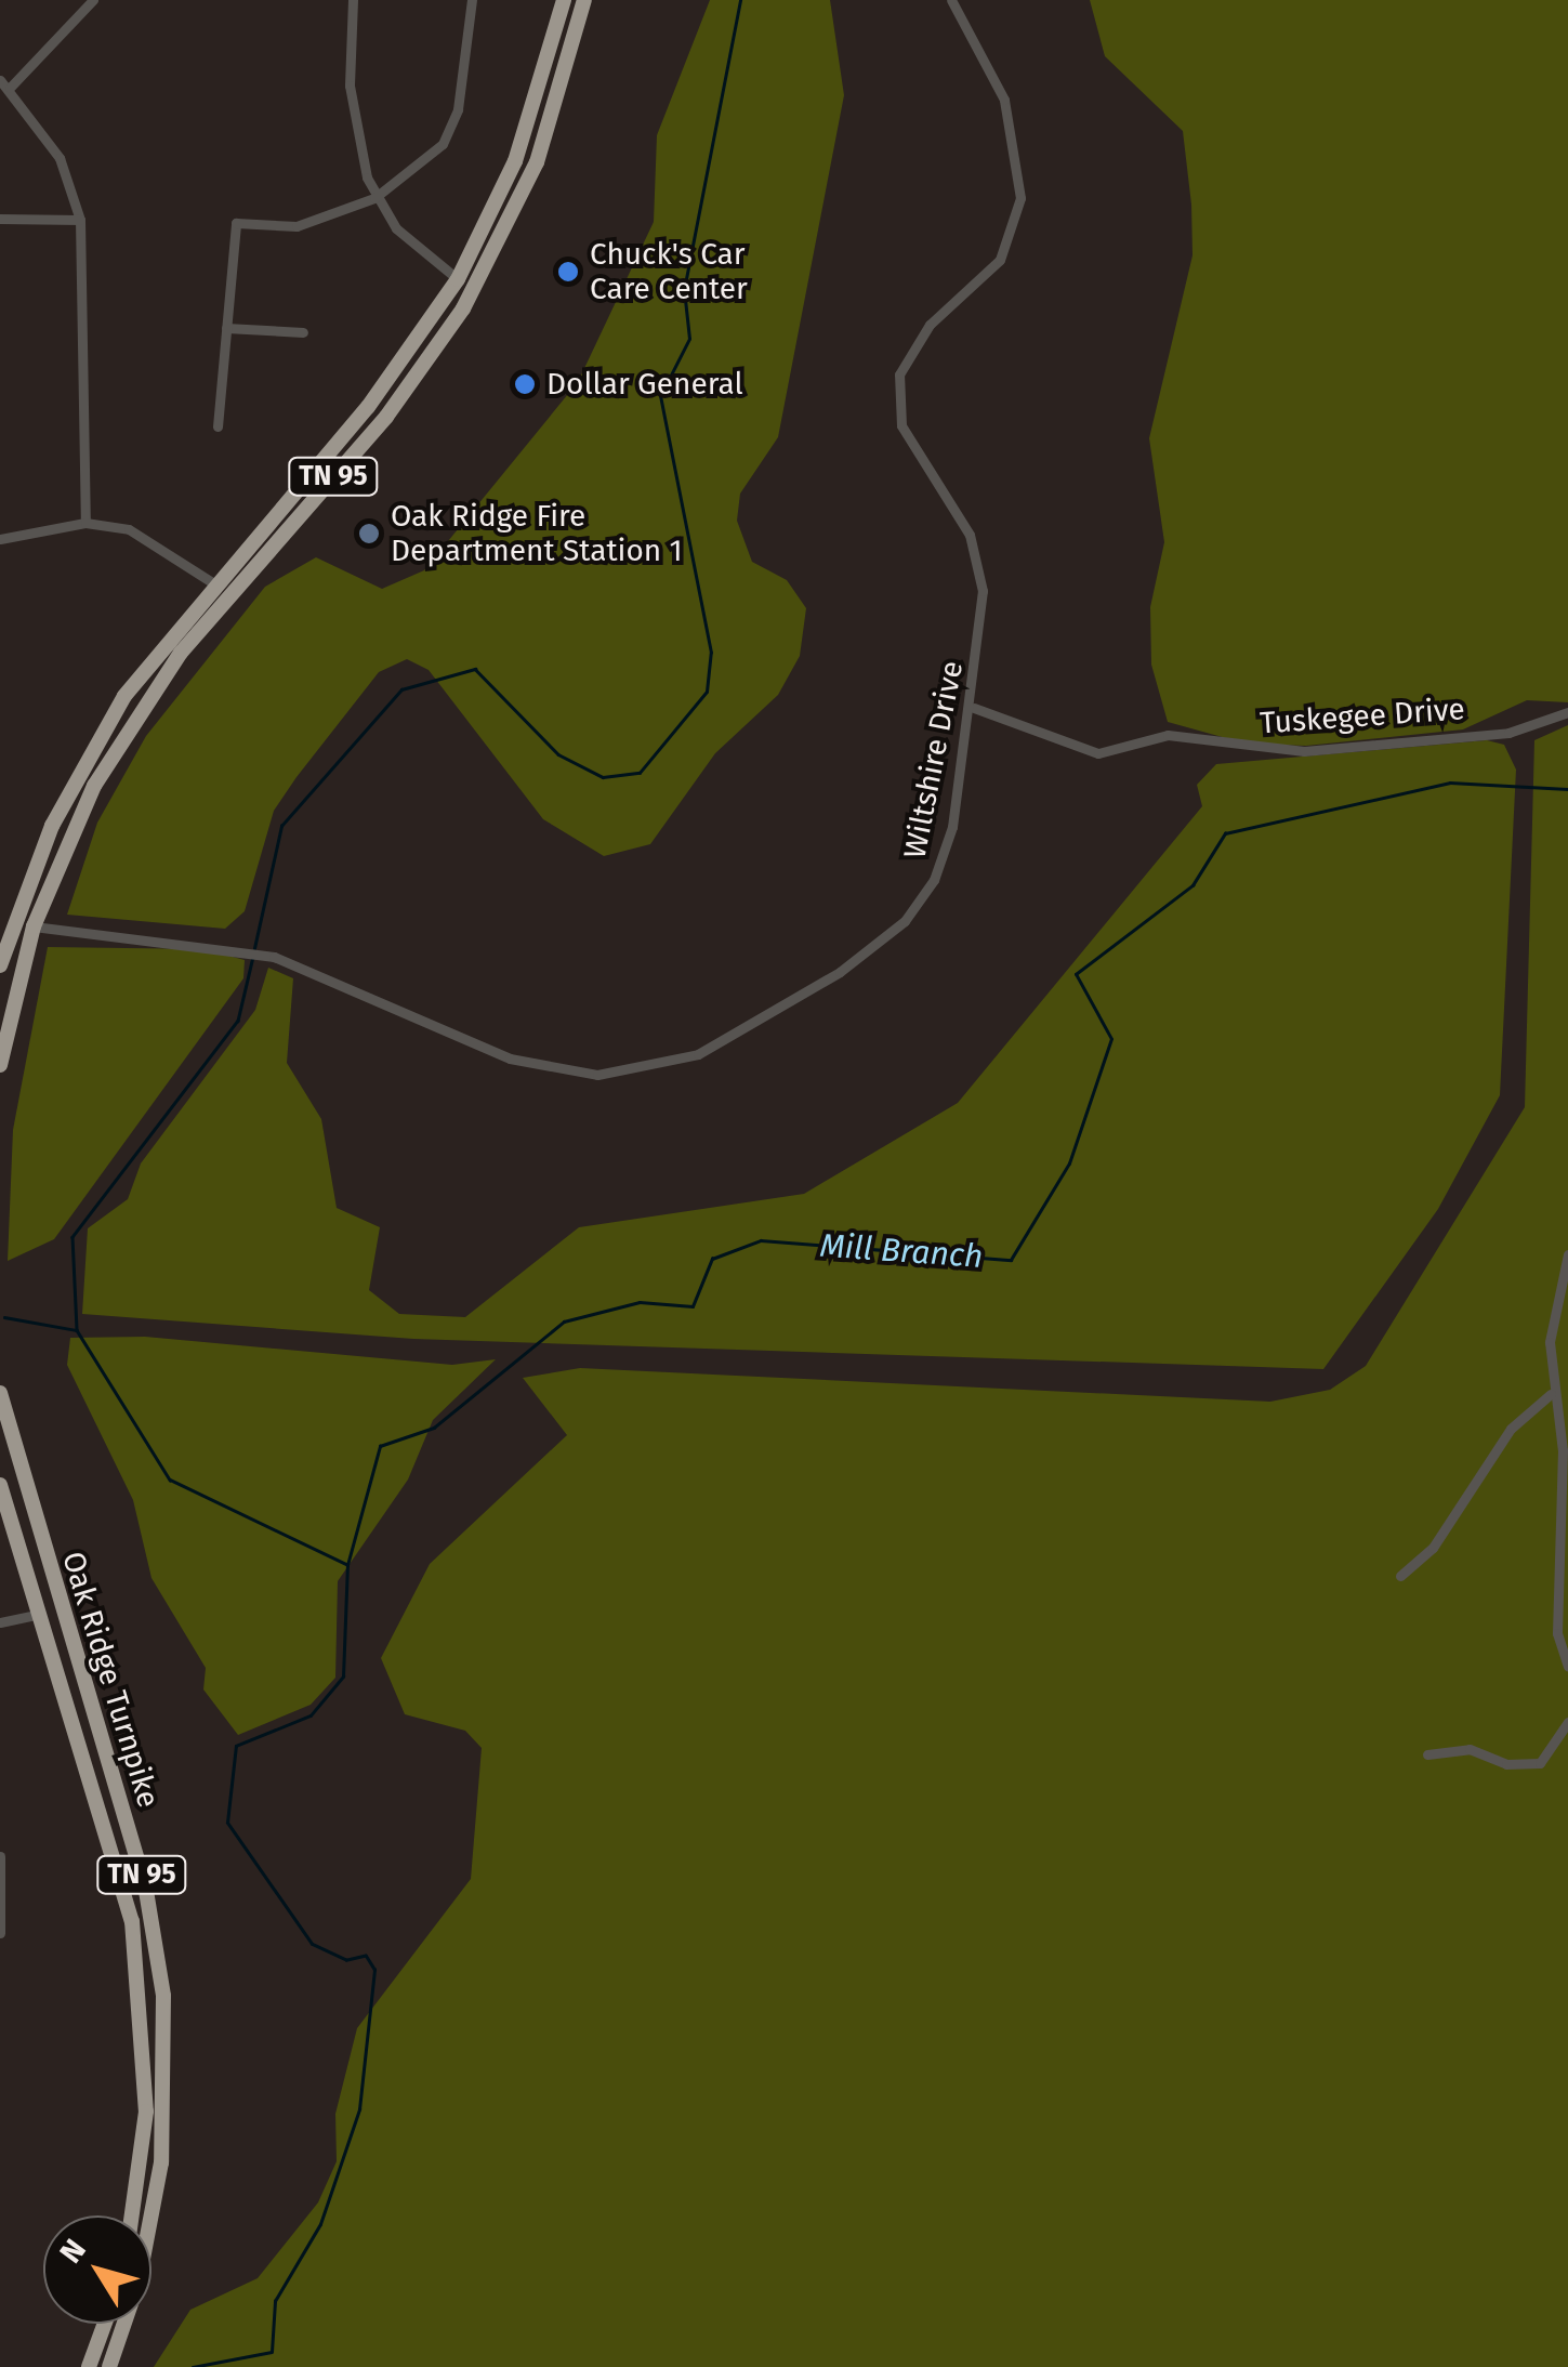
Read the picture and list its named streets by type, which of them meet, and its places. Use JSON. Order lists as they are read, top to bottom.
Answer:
{
  "streets": {
    "highway": ["TN 95", "Oak Ridge Turnpike"],
    "street": ["Tuskegee Drive", "Wiltshire Drive"]
  },
  "crossings": [
    ["TN 95", "Wiltshire Drive"],
    ["Tuskegee Drive", "Wiltshire Drive"]
  ],
  "water": ["Mill Branch"],
  "places": ["Chuck's Car Care Center", "Dollar General", "Oak Ridge Fire Department Station 1"],
  "north": "top left"
}
